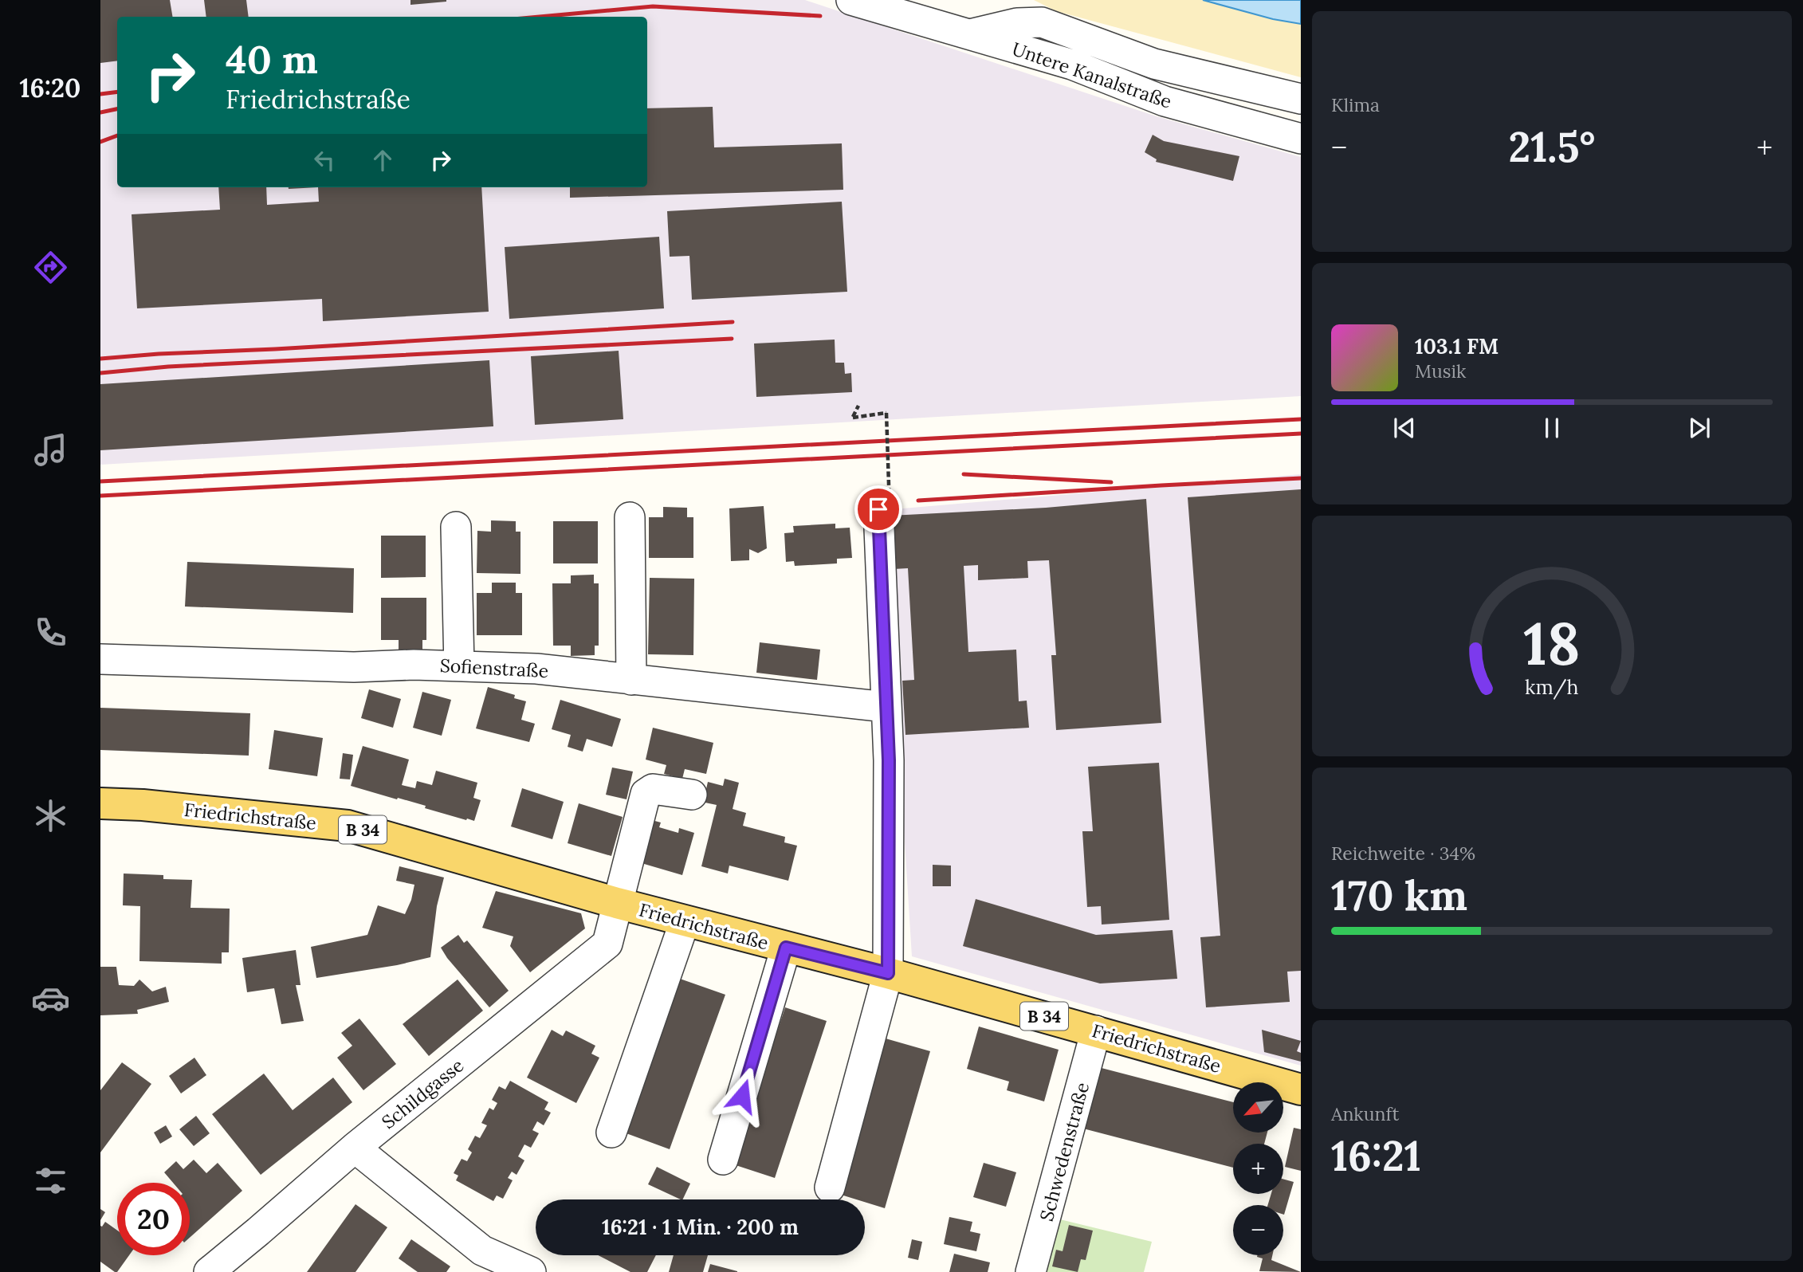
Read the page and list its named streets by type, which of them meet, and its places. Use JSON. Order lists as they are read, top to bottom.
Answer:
{
  "streets": {
    "main road": ["Friedrichstraße", "B 34"],
    "street": [
      "Untere Kanalstraße",
      "Sofienstraße",
      "Schildgasse",
      "Schwedenstraße"
    ]
  },
  "crossings": [
    ["Friedrichstraße", "Schildgasse"],
    ["Friedrichstraße", "Schwedenstraße"]
  ],
  "north": "bottom left",
  "page": {
    "tabs": "16:20",
    "tile": [
      "Klima",
      ["Reichweite · 34%", "170 km"],
      ["Ankunft", "16:21"]
    ],
    "turn": ["40 m", "Friedrichstraße"],
    "heat": ["−", "21.5°", "+"],
    "song": ["103.1 FM", "Musik"],
    "map_buttons": ["+", "−"],
    "limit": "20",
    "trip": "16:21 · 1 Min. · 200 m",
    "gauge": ["18", "km/h"]
  }
}
